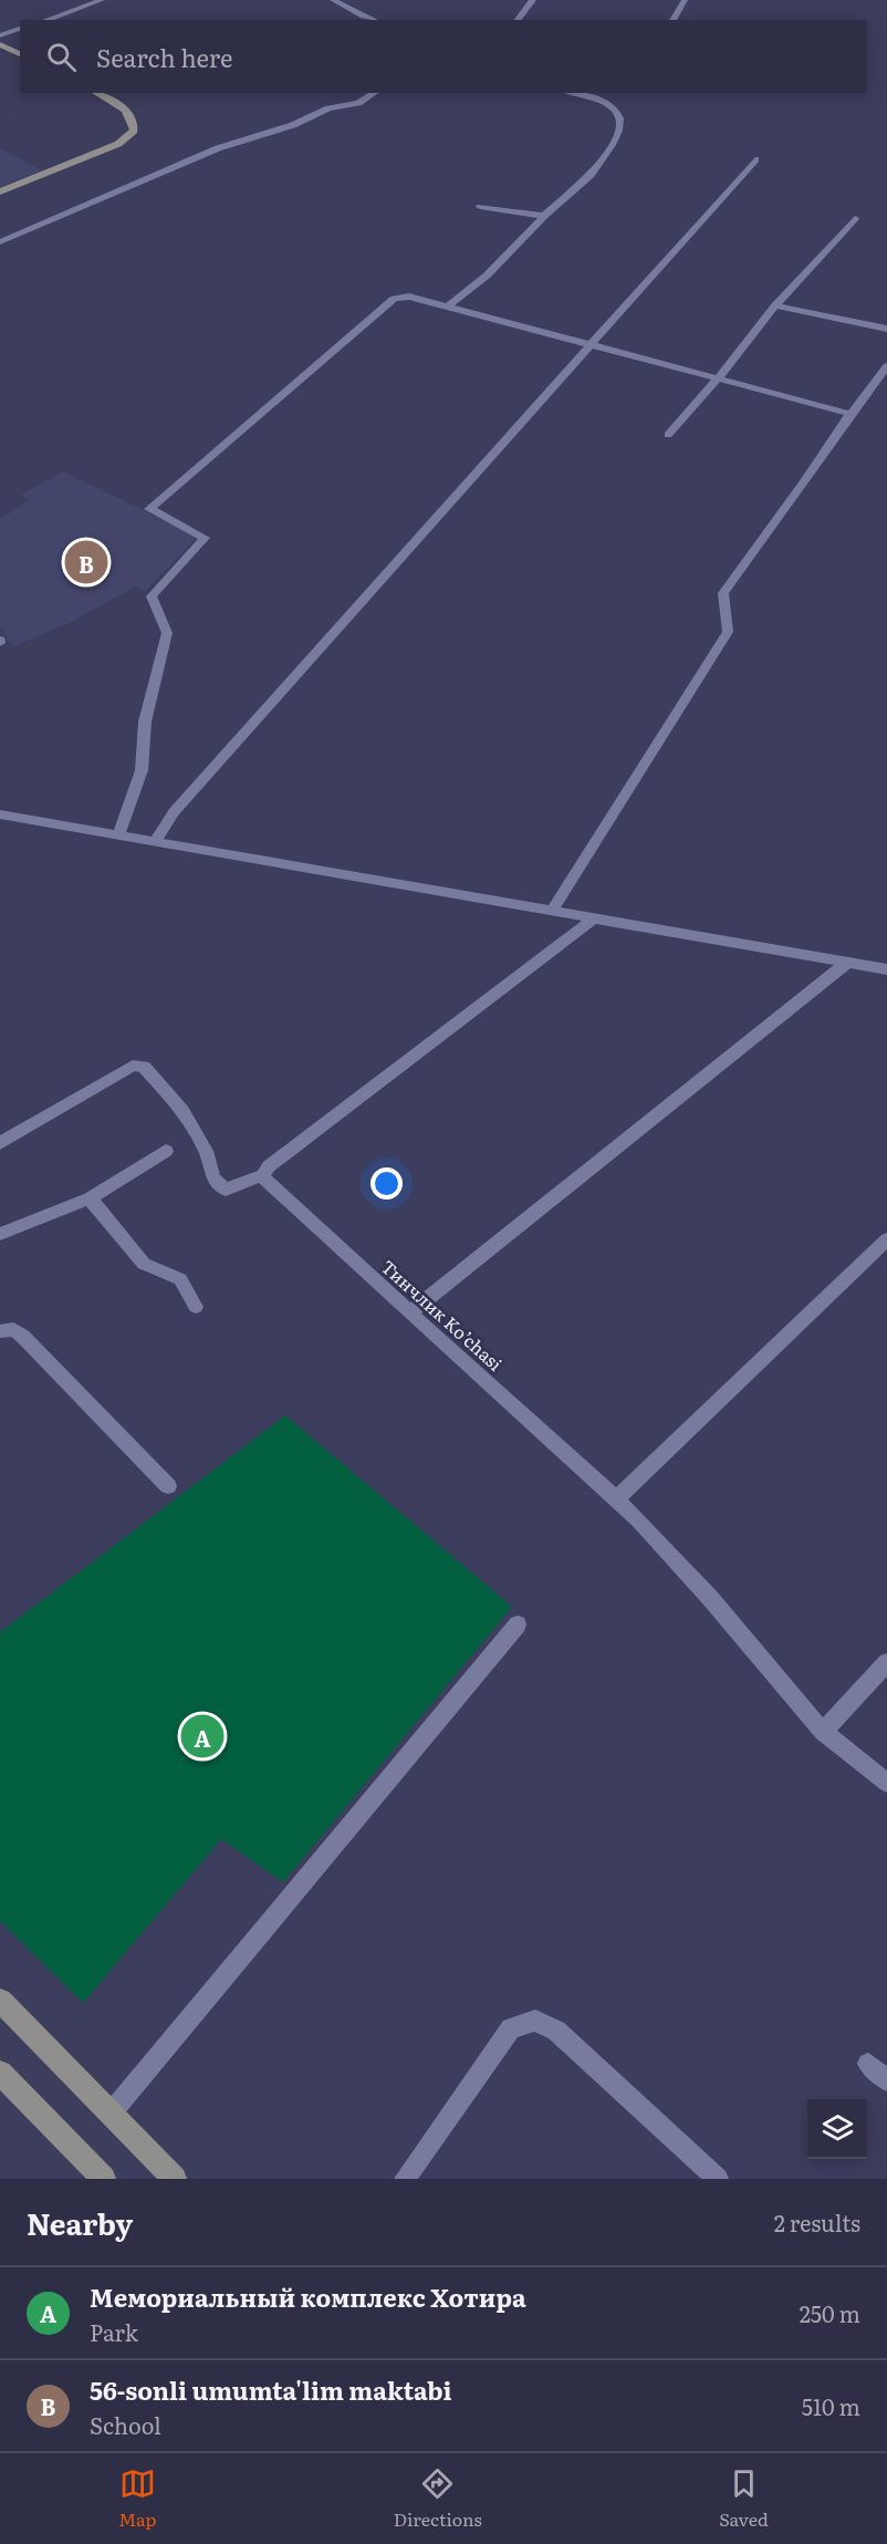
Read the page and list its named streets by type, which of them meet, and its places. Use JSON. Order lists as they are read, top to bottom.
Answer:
{
  "streets": {
    "street": ["Тинчлик Ko’chasi"]
  },
  "page": {
    "search": "Search here",
    "pins": ["B", "A"],
    "heading": ["Nearby", "2 results"],
    "list": [
      {
        "mark": "A",
        "name": "Мемориальный комплекс Хотира",
        "note": "Park",
        "value": "250 m"
      },
      {
        "mark": "B",
        "name": "56-sonli umumta'lim maktabi",
        "note": "School",
        "value": "510 m"
      }
    ],
    "nav": ["Map", "Directions", "Saved"]
  }
}
